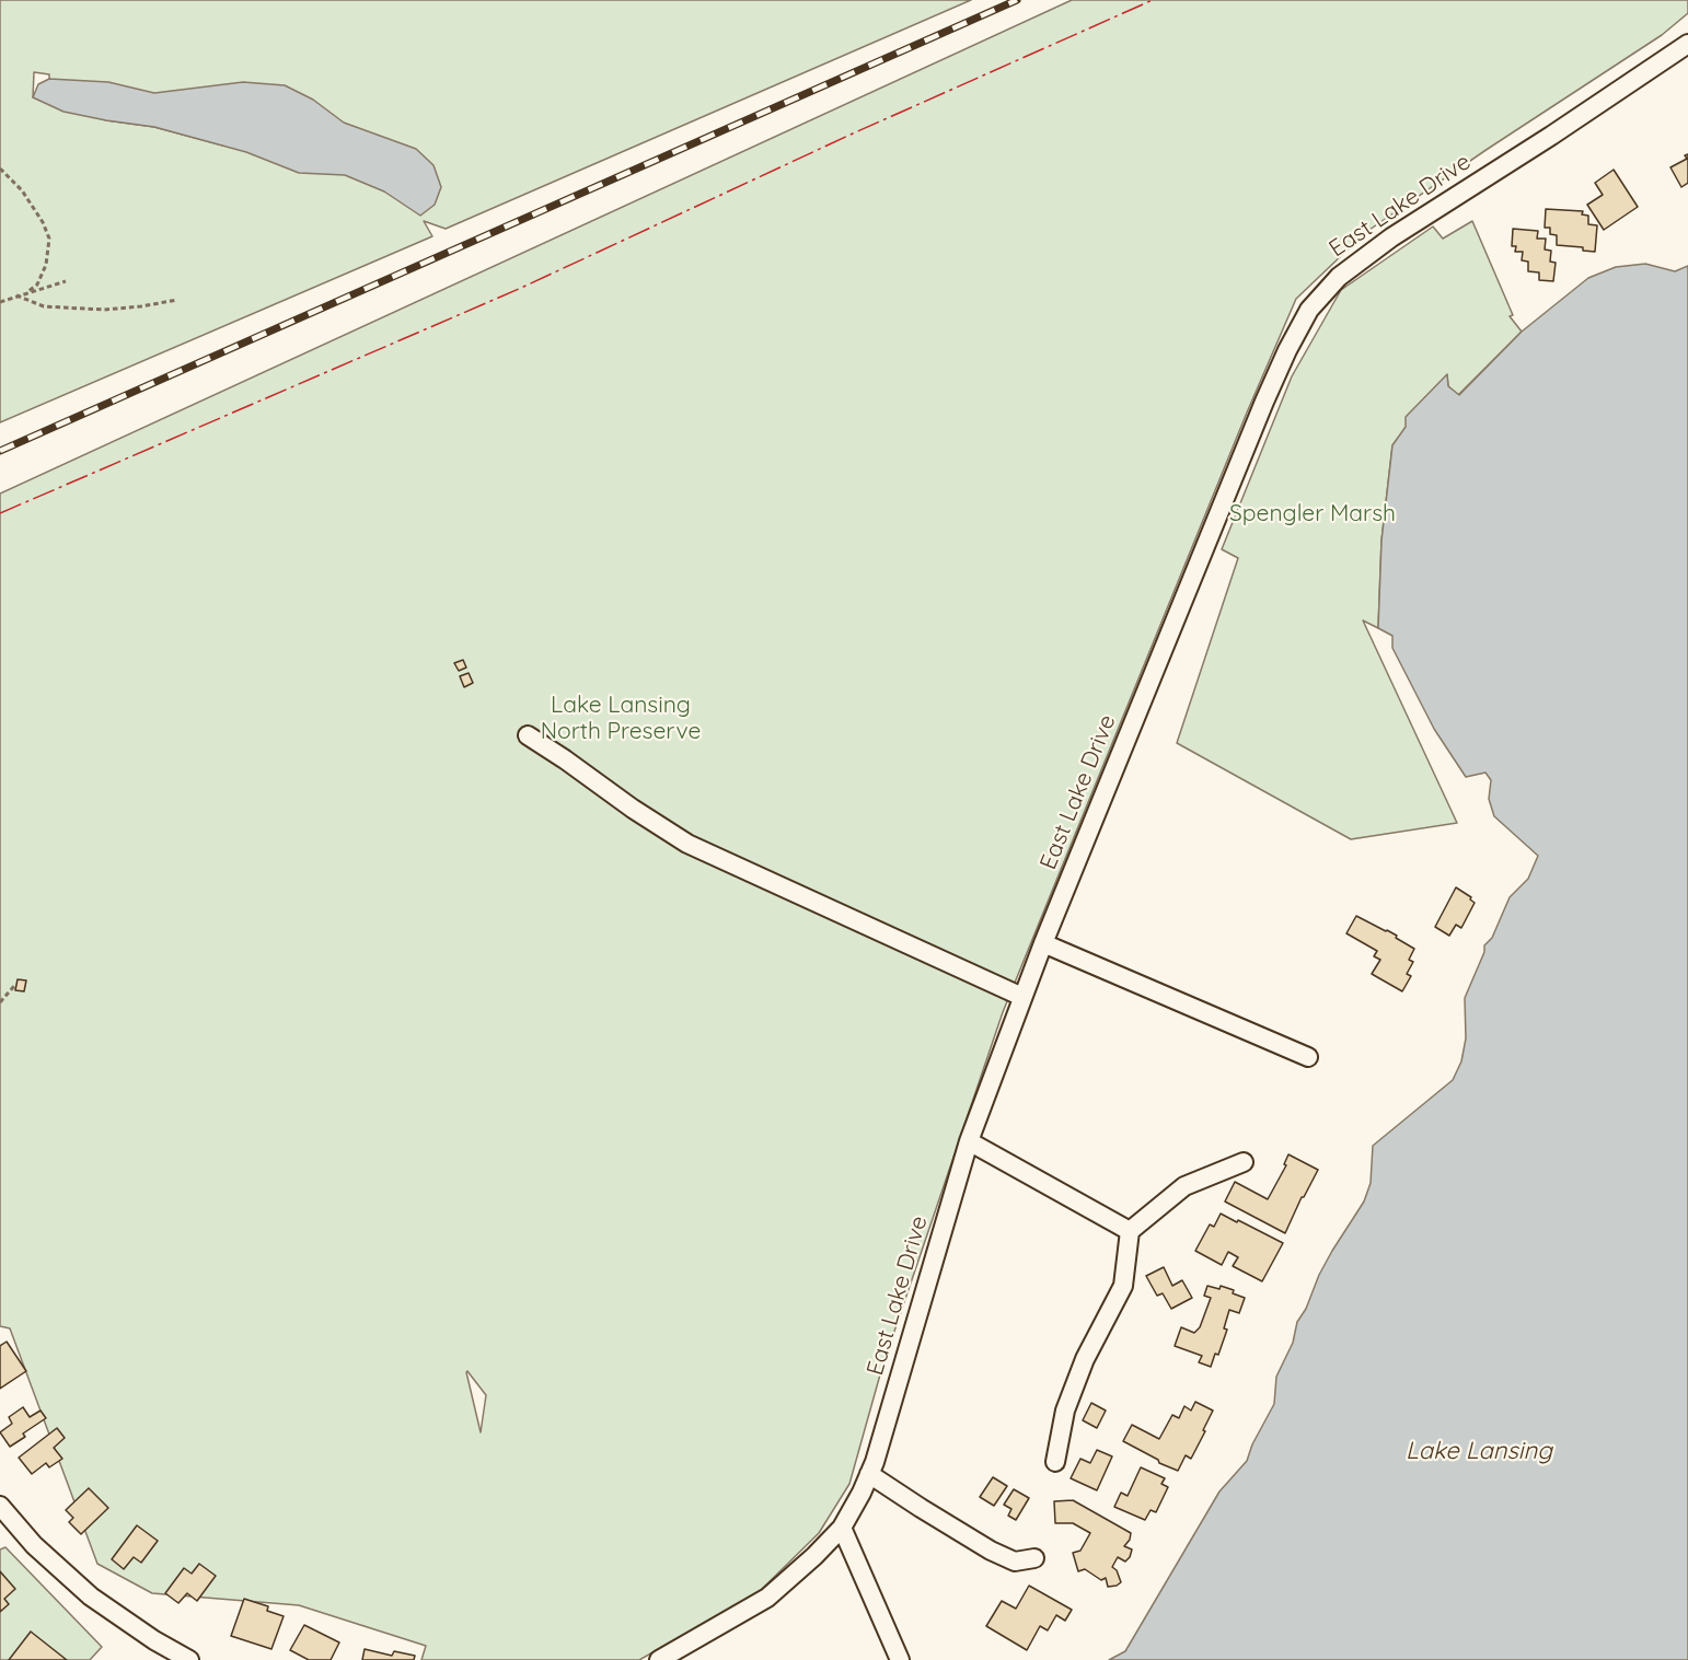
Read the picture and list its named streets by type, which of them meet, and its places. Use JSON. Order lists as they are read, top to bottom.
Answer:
{
  "streets": {
    "street": ["East Lake Drive"]
  },
  "water": ["Lake Lansing"],
  "parks": ["Spengler Marsh", "Lake Lansing North Preserve"]
}
